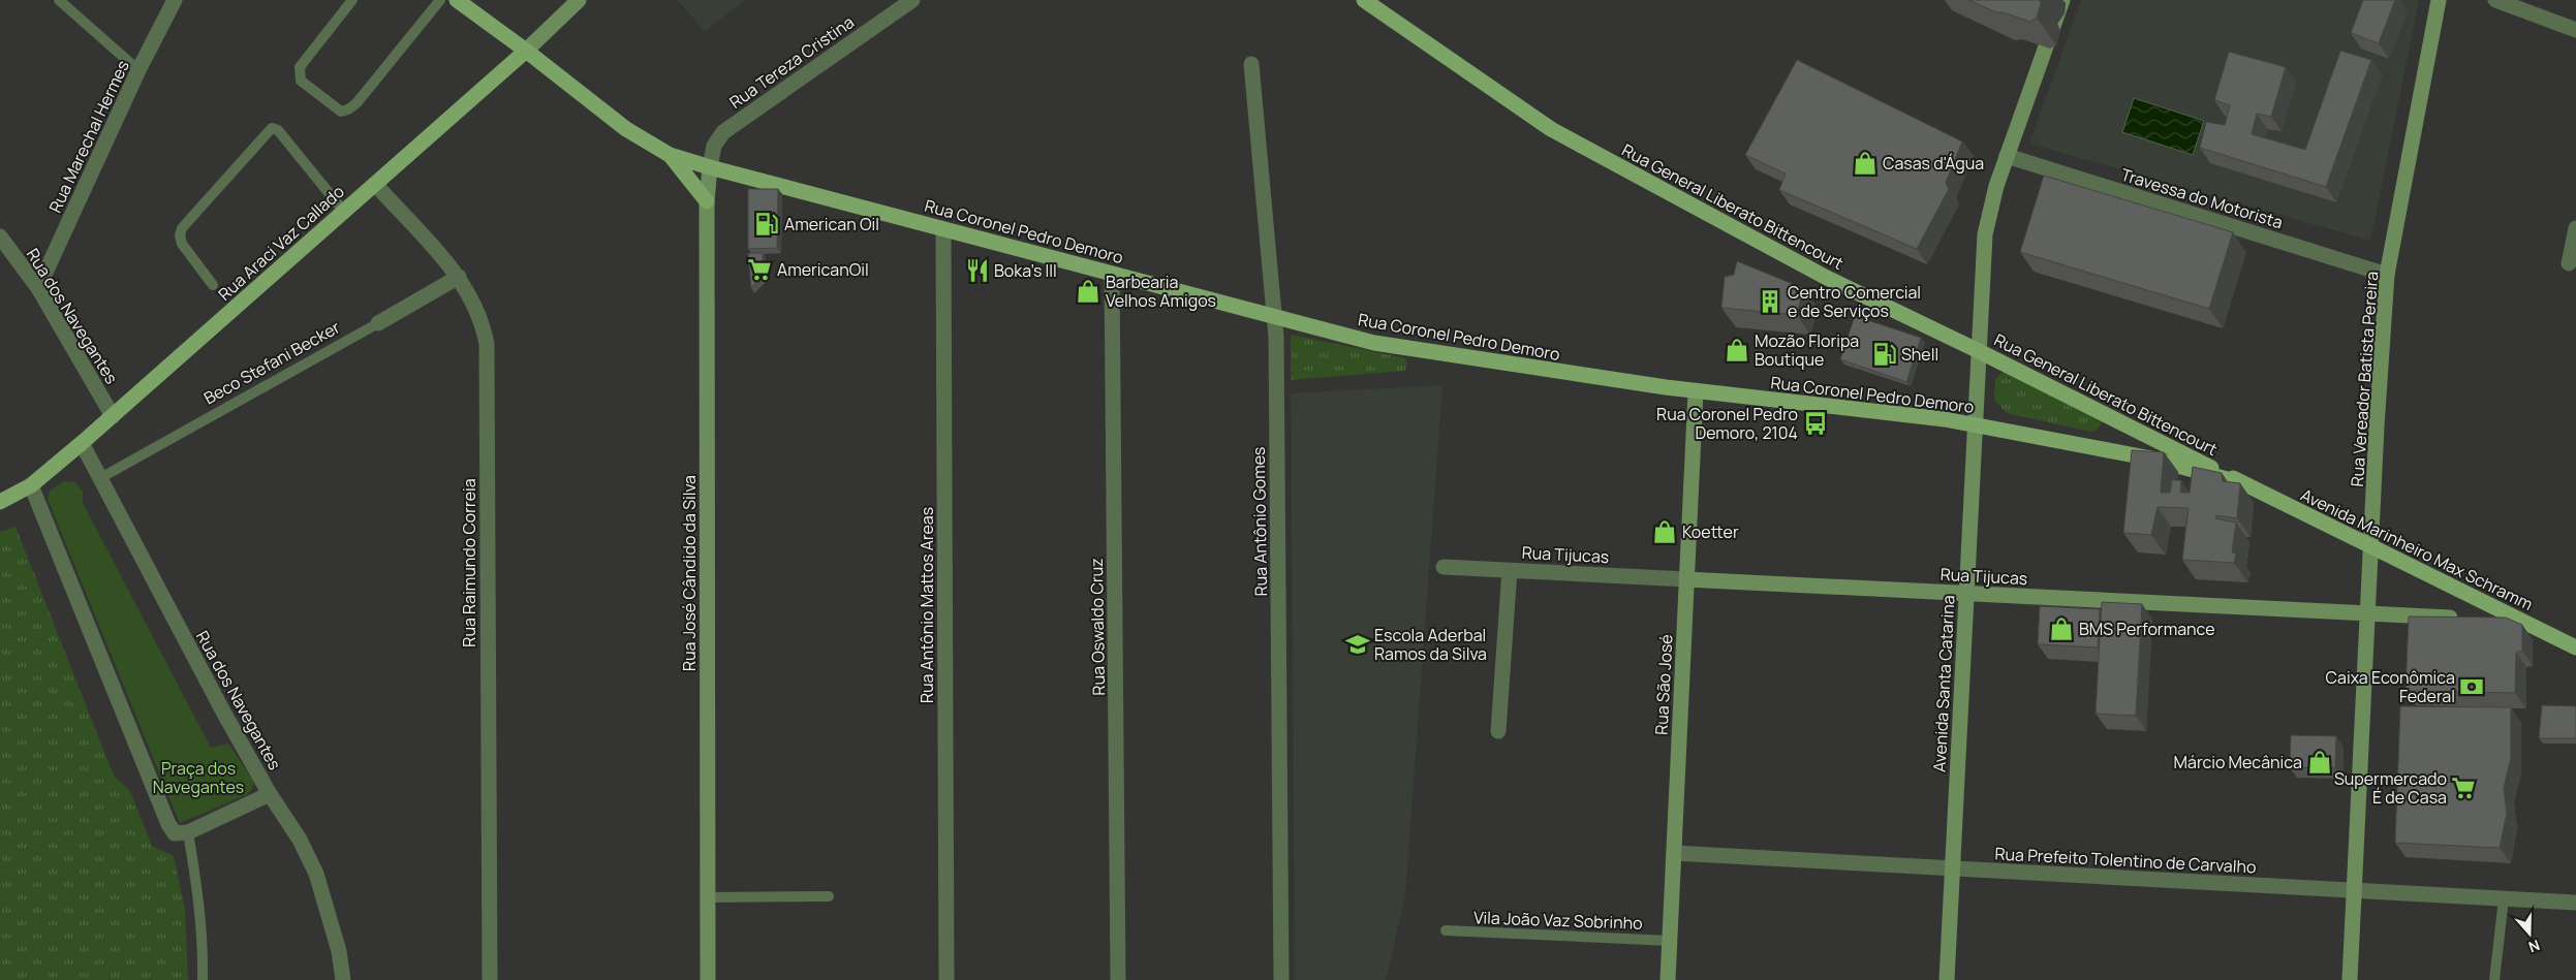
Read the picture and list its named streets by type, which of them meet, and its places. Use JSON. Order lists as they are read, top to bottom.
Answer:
{
  "streets": {
    "main road": [
      "Rua General Liberato Bittencourt",
      "Rua Coronel Pedro Demoro",
      "Rua Araci Vaz Callado",
      "Avenida Marinheiro Max Schramm"
    ],
    "street": [
      "Rua Tereza Cristina",
      "Rua Marechal Hermes",
      "Travessa do Motorista",
      "Rua dos Navegantes",
      "Beco Stefani Becker",
      "Rua Vereador Batista Pereira",
      "Rua Antônio Gomes",
      "Rua Tijucas",
      "Rua Raimundo Correia",
      "Rua José Cândido da Silva",
      "Rua Antônio Mattos Areas",
      "Rua Oswaldo Cruz",
      "Avenida Santa Catarina",
      "Rua São José",
      "Rua Prefeito Tolentino de Carvalho"
    ],
    "lane": ["Vila João Vaz Sobrinho"]
  },
  "crossings": [
    ["Rua Tereza Cristina", "Rua Coronel Pedro Demoro"],
    ["Rua Tereza Cristina", "Rua José Cândido da Silva"],
    ["Rua Marechal Hermes", "Rua dos Navegantes"],
    ["Travessa do Motorista", "Rua Vereador Batista Pereira"],
    ["Travessa do Motorista", "Avenida Santa Catarina"],
    ["Rua General Liberato Bittencourt", "Rua Coronel Pedro Demoro"],
    ["Rua General Liberato Bittencourt", "Avenida Marinheiro Max Schramm"],
    ["Rua General Liberato Bittencourt", "Avenida Santa Catarina"],
    ["Rua Coronel Pedro Demoro", "Rua Araci Vaz Callado"],
    ["Rua Coronel Pedro Demoro", "Rua Antônio Gomes"],
    ["Rua Coronel Pedro Demoro", "Avenida Marinheiro Max Schramm"],
    ["Rua Coronel Pedro Demoro", "Rua José Cândido da Silva"],
    ["Rua Coronel Pedro Demoro", "Rua Antônio Mattos Areas"],
    ["Rua Coronel Pedro Demoro", "Rua Oswaldo Cruz"],
    ["Rua Coronel Pedro Demoro", "Avenida Santa Catarina"],
    ["Rua Coronel Pedro Demoro", "Rua São José"],
    ["Rua Araci Vaz Callado", "Rua dos Navegantes"],
    ["Rua Araci Vaz Callado", "Rua Raimundo Correia"],
    ["Rua dos Navegantes", "Beco Stefani Becker"],
    ["Beco Stefani Becker", "Rua Raimundo Correia"],
    ["Rua Vereador Batista Pereira", "Avenida Marinheiro Max Schramm"],
    ["Rua Vereador Batista Pereira", "Rua Tijucas"],
    ["Rua Vereador Batista Pereira", "Rua Prefeito Tolentino de Carvalho"],
    ["Rua Tijucas", "Avenida Santa Catarina"],
    ["Rua Tijucas", "Rua São José"],
    ["Avenida Santa Catarina", "Rua Prefeito Tolentino de Carvalho"],
    ["Rua São José", "Rua Prefeito Tolentino de Carvalho"],
    ["Rua São José", "Vila João Vaz Sobrinho"]
  ],
  "parks": ["Praça dos Navegantes"],
  "places": {
    "shop": [
      "Casas d'Água",
      "Barbearia Velhos Amigos",
      "Mozão Floripa Boutique",
      "Koetter",
      "BMS Performance",
      "Márcio Mecânica"
    ],
    "fuel station": ["American Oil", "Shell"],
    "supermarket": ["AmericanOil", "Supermercado É de Casa"],
    "restaurant": ["Boka's III"],
    "building": ["Centro Comercial e de Serviços"],
    "bus stop": ["Rua Coronel Pedro Demoro, 2104"],
    "school or university": ["Escola Aderbal Ramos da Silva"],
    "bank": ["Caixa Econômica Federal"]
  },
  "north": "bottom"
}
